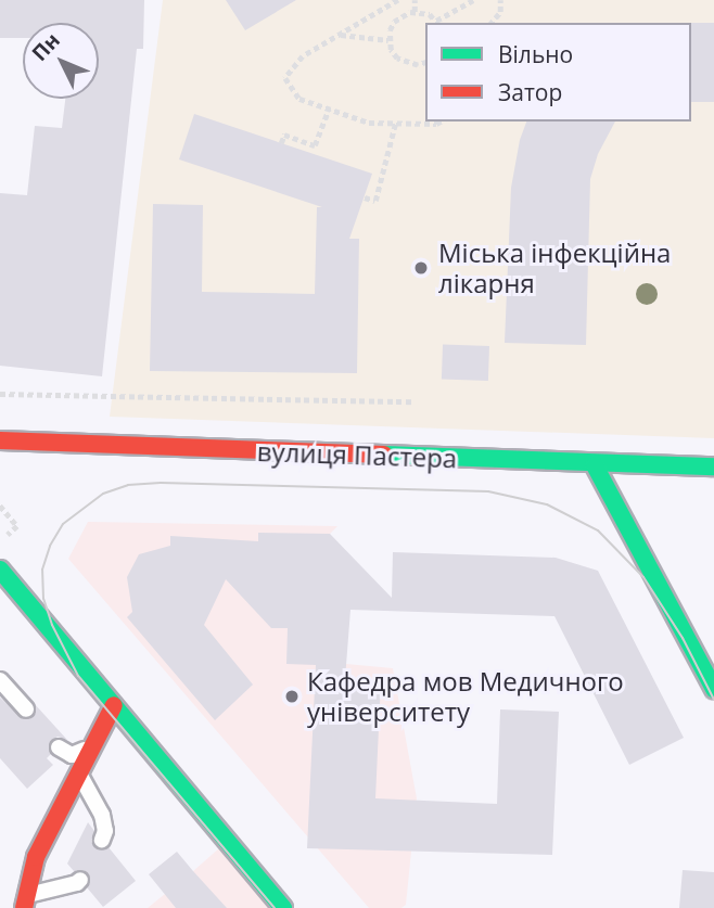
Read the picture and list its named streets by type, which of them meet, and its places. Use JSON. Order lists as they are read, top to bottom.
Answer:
{
  "streets": {
    "street": ["вулиця Пастера"]
  },
  "places": ["Міська інфекційна лікарня", "Кафедра мов Медичного університету"],
  "legend": ["Вільно", "Затор"],
  "north": "top left"
}
